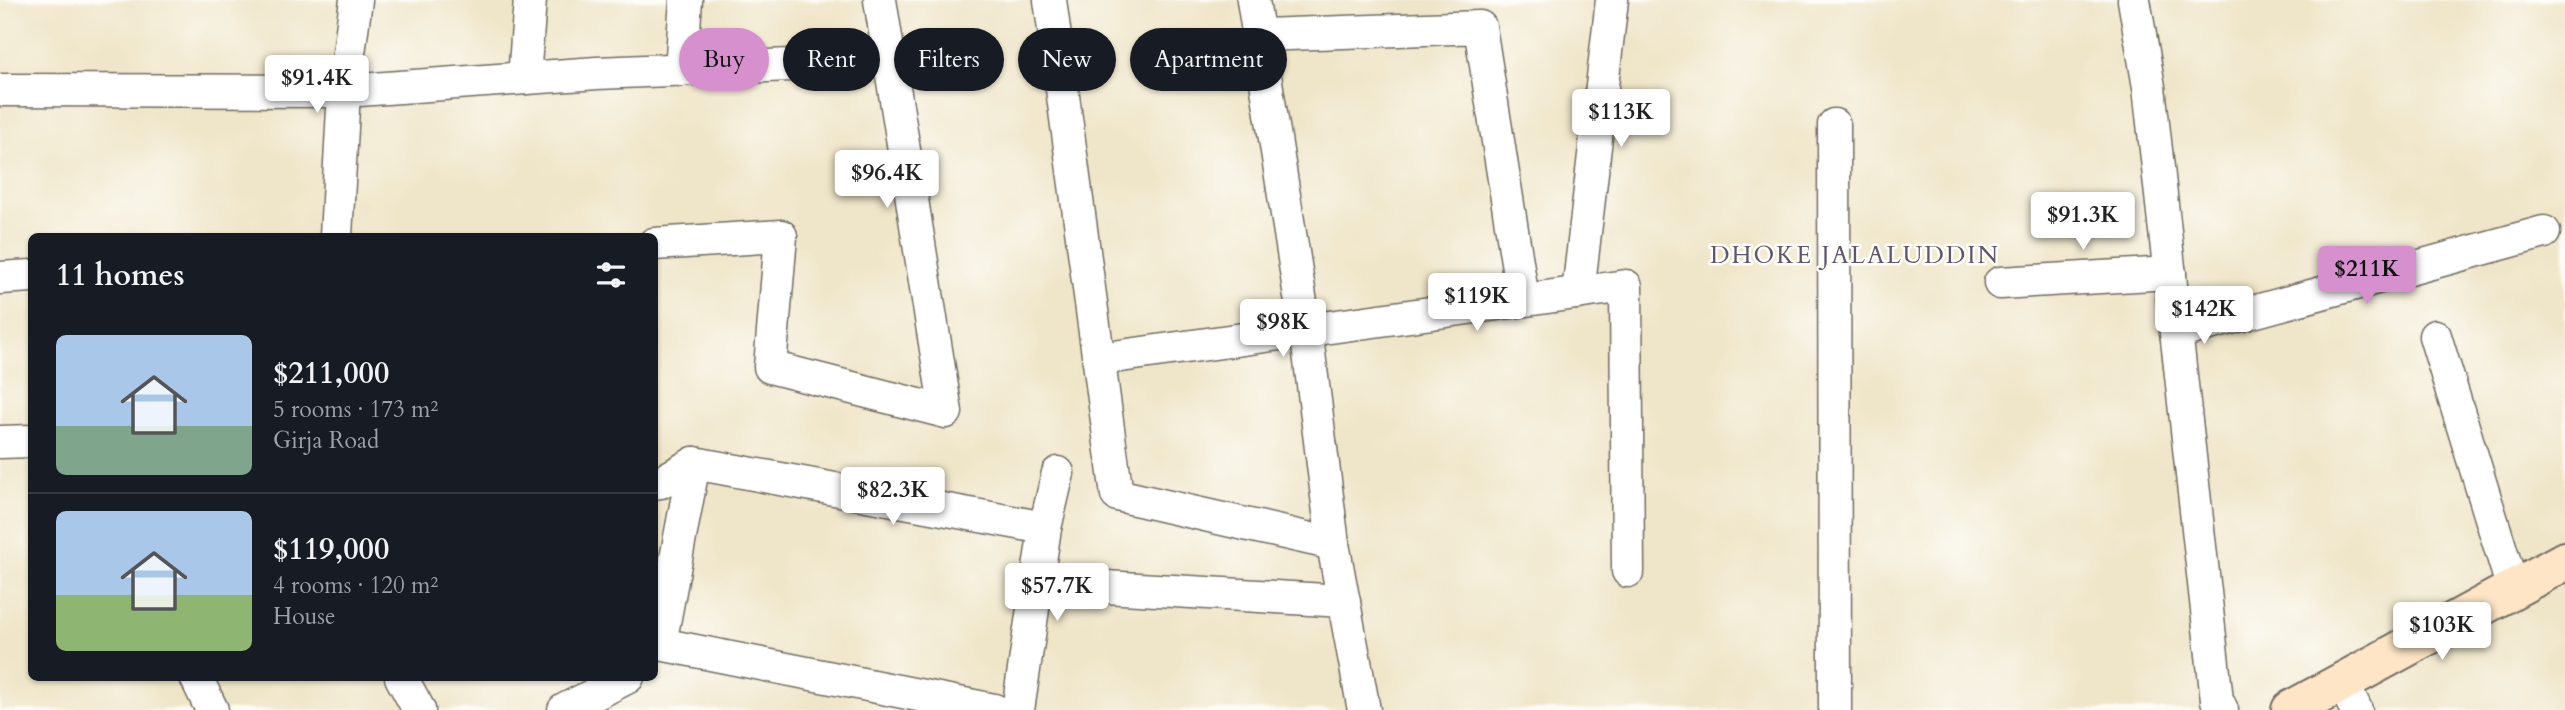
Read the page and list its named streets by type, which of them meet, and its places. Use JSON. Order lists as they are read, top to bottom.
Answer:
{
  "districts": ["DHOKE JALALUDDIN"],
  "page": {
    "chip": [
      "Buy",
      "Rent",
      "Filters",
      "New",
      "Apartment"
    ],
    "price": [
      "$91.4K",
      "$113K",
      "$96.4K",
      "$91.3K",
      "$211K",
      "$119K",
      "$142K",
      "$98K",
      "$82.3K",
      "$57.7K",
      "$103K"
    ],
    "heading": "11 homes",
    "list": [
      {
        "name": "$211,000",
        "note": "5 rooms · 173 m² · Girja Road"
      },
      {
        "name": "$119,000",
        "note": "4 rooms · 120 m² · House"
      }
    ]
  }
}
